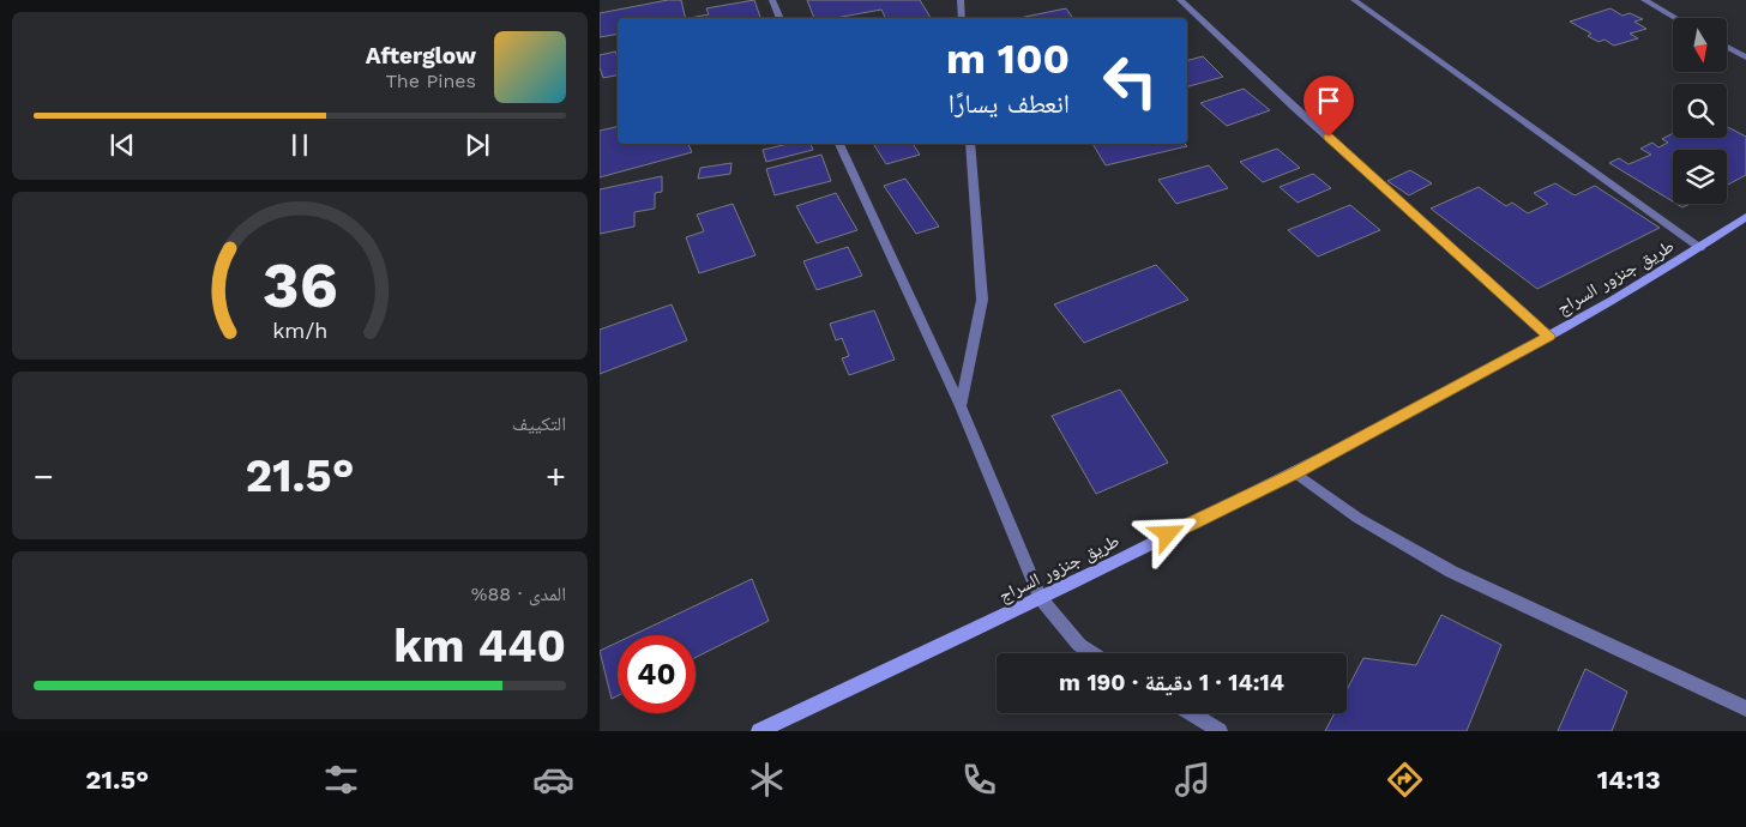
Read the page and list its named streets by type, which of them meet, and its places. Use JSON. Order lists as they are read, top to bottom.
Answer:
{
  "streets": {
    "street": ["طريق جنزور السراج"]
  },
  "north": "bottom",
  "page": {
    "turn": ["100 m", "انعطف يسارًا"],
    "song": ["Afterglow", "The Pines"],
    "tile": [
      "التكييف",
      ["المدى · 88%", "440 km"]
    ],
    "heat": ["−", "21.5°", "+"],
    "limit": "40",
    "trip": "14:14 · 1 دقيقة · 190 m",
    "tabs": ["14:13", "21.5°"],
    "gauge": ["36", "km/h"]
  }
}
